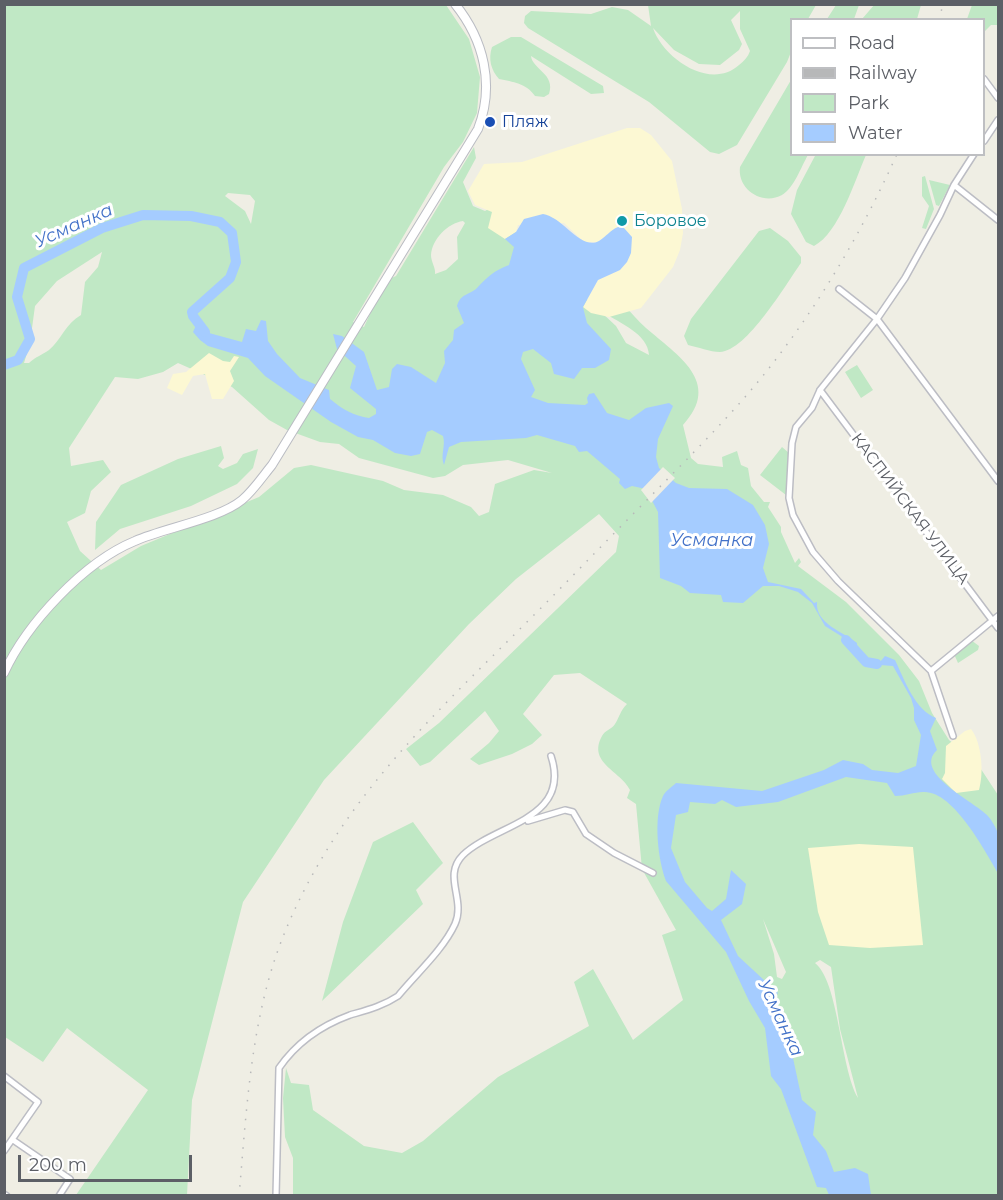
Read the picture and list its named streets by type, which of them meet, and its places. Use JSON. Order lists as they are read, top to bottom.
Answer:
{
  "streets": {
    "street": ["КАСПИЙСКАЯ УЛИЦА"]
  },
  "water": ["Усманка"],
  "places": ["Пляж", "Боровое"],
  "legend": [
    "Road",
    "Railway",
    "Park",
    "Water"
  ],
  "scale_bar": "200 m"
}
